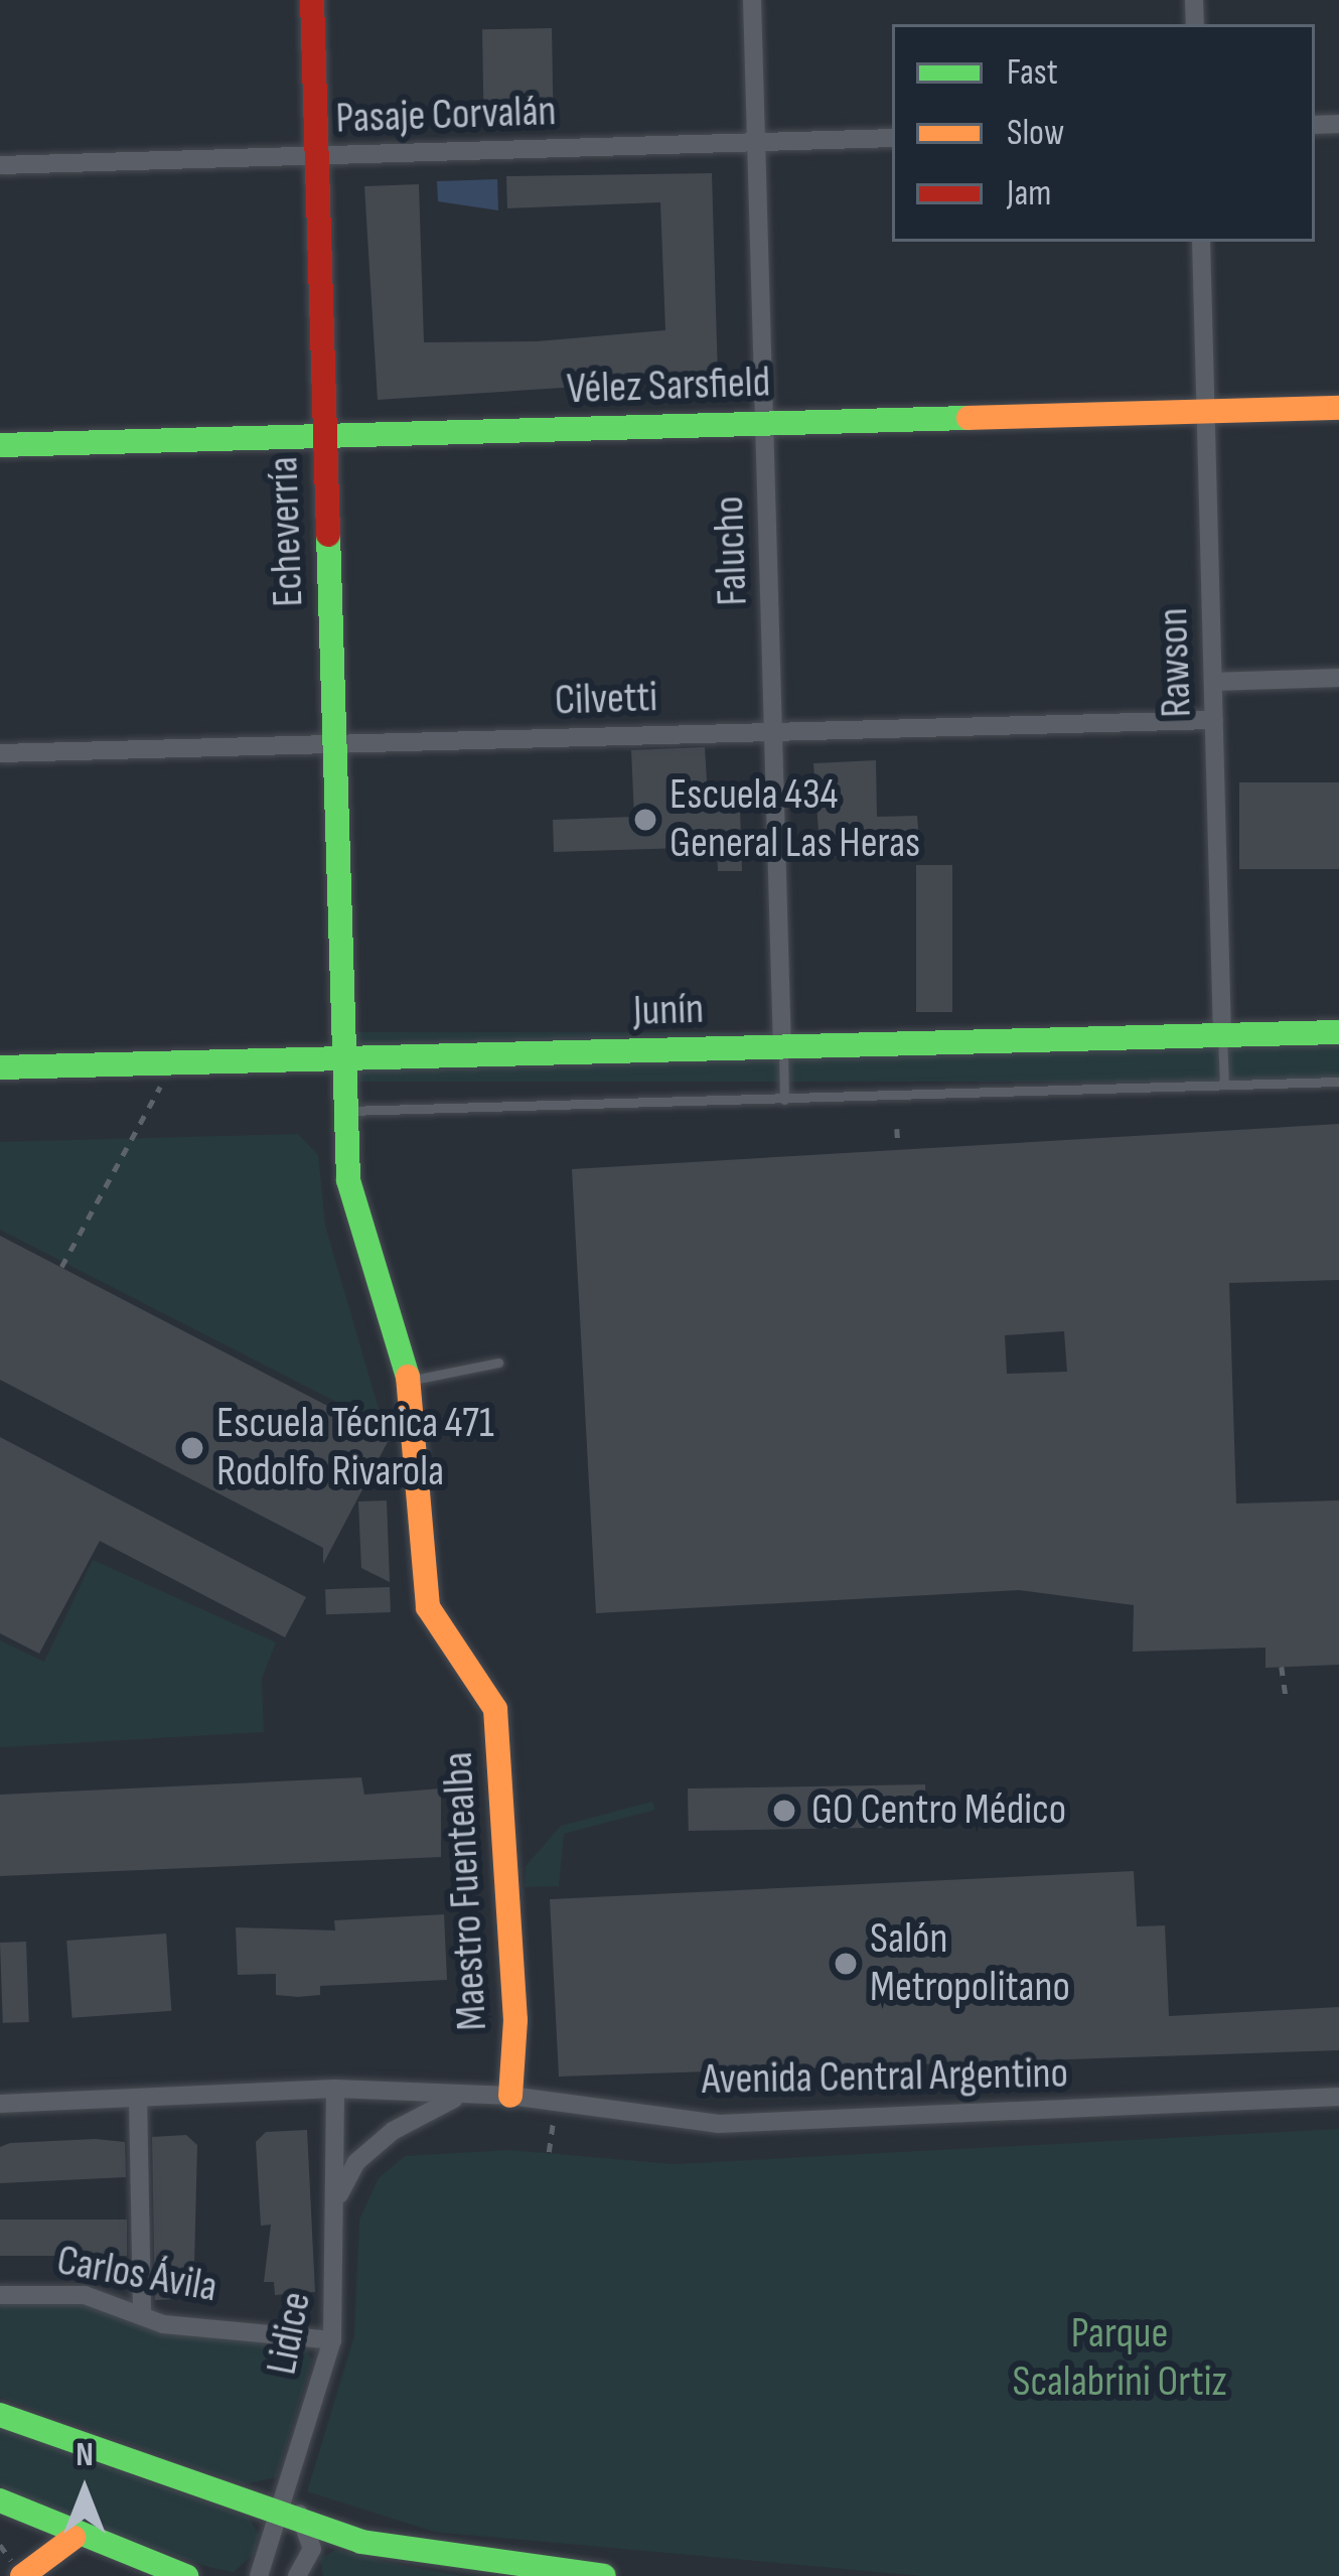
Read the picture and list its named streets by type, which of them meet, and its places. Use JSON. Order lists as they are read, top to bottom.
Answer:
{
  "streets": {
    "main road": [
      "Vélez Sarsfield",
      "Echeverría",
      "Junín",
      "Maestro Fuentealba"
    ],
    "street": [
      "Pasaje Corvalán",
      "Falucho",
      "Rawson",
      "Cilvetti",
      "Avenida Central Argentino",
      "Carlos Ávila",
      "Lidice"
    ]
  },
  "crossings": [
    ["Pasaje Corvalán", "Echeverría"],
    ["Pasaje Corvalán", "Falucho"],
    ["Vélez Sarsfield", "Echeverría"],
    ["Vélez Sarsfield", "Falucho"],
    ["Vélez Sarsfield", "Rawson"],
    ["Echeverría", "Cilvetti"],
    ["Echeverría", "Junín"],
    ["Echeverría", "Maestro Fuentealba"],
    ["Falucho", "Cilvetti"],
    ["Falucho", "Junín"],
    ["Rawson", "Cilvetti"],
    ["Rawson", "Junín"],
    ["Junín", "Maestro Fuentealba"],
    ["Maestro Fuentealba", "Avenida Central Argentino"],
    ["Avenida Central Argentino", "Lidice"],
    ["Carlos Ávila", "Lidice"]
  ],
  "parks": ["Parque Scalabrini Ortiz"],
  "places": [
    "Escuela 434 General Las Heras",
    "Escuela Técnica 471 Rodolfo Rivarola",
    "GO Centro Médico",
    "Salón Metropolitano"
  ],
  "legend": ["Fast", "Slow", "Jam"],
  "north": "top"
}
